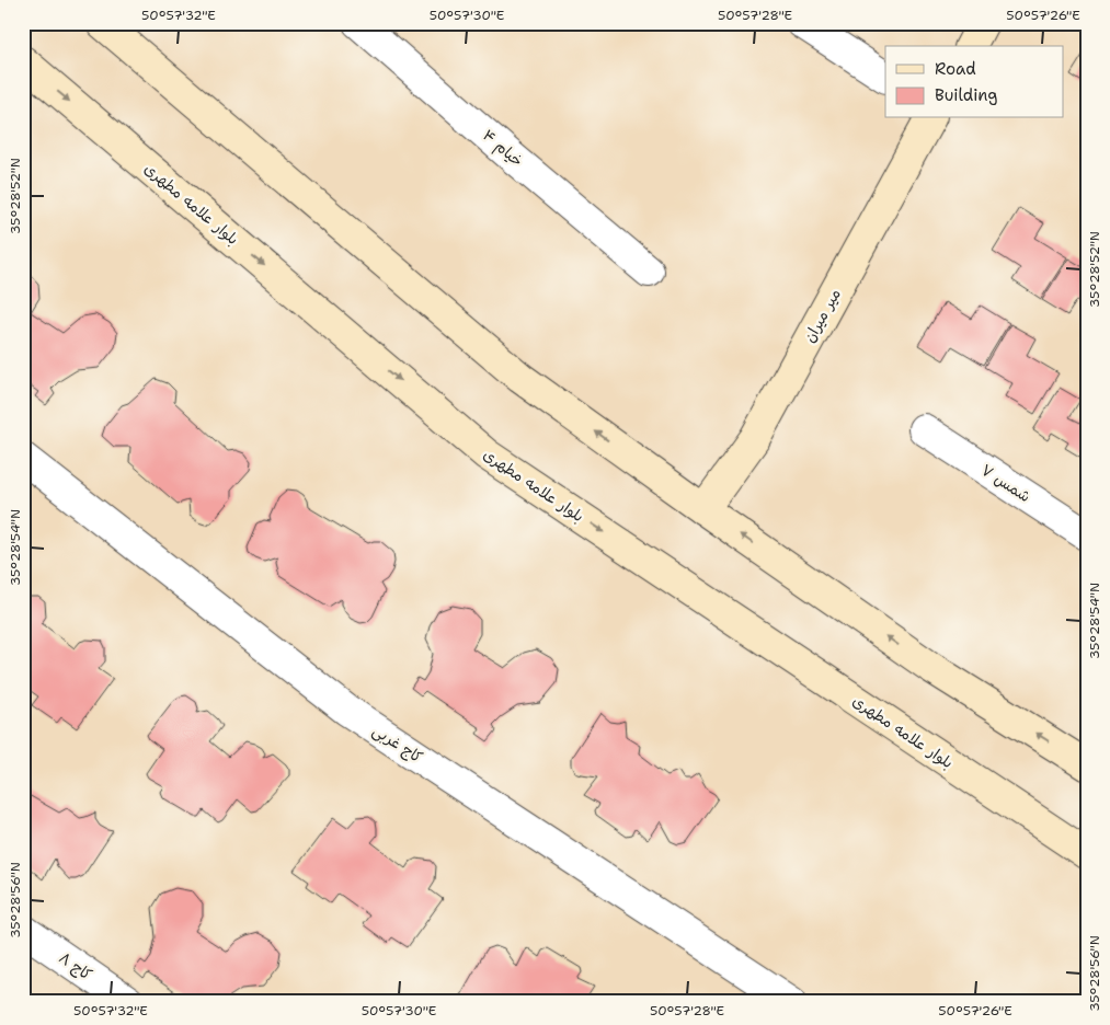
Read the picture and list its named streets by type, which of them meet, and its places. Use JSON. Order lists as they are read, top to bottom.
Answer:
{
  "streets": {
    "main road": ["بلوار علامه مطهری", "میر میران"],
    "street": [
      "خیام ۴",
      "شمس ۷",
      "کاج غربی",
      "کاج ۸"
    ]
  },
  "legend": ["Road", "Building"],
  "coordinates": [
    "50°57'32\"E",
    "50°57'30\"E",
    "50°57'28\"E",
    "50°57'26\"E",
    "35°28'52\"N",
    "35°28'54\"N",
    "35°28'56\"N"
  ]
}
